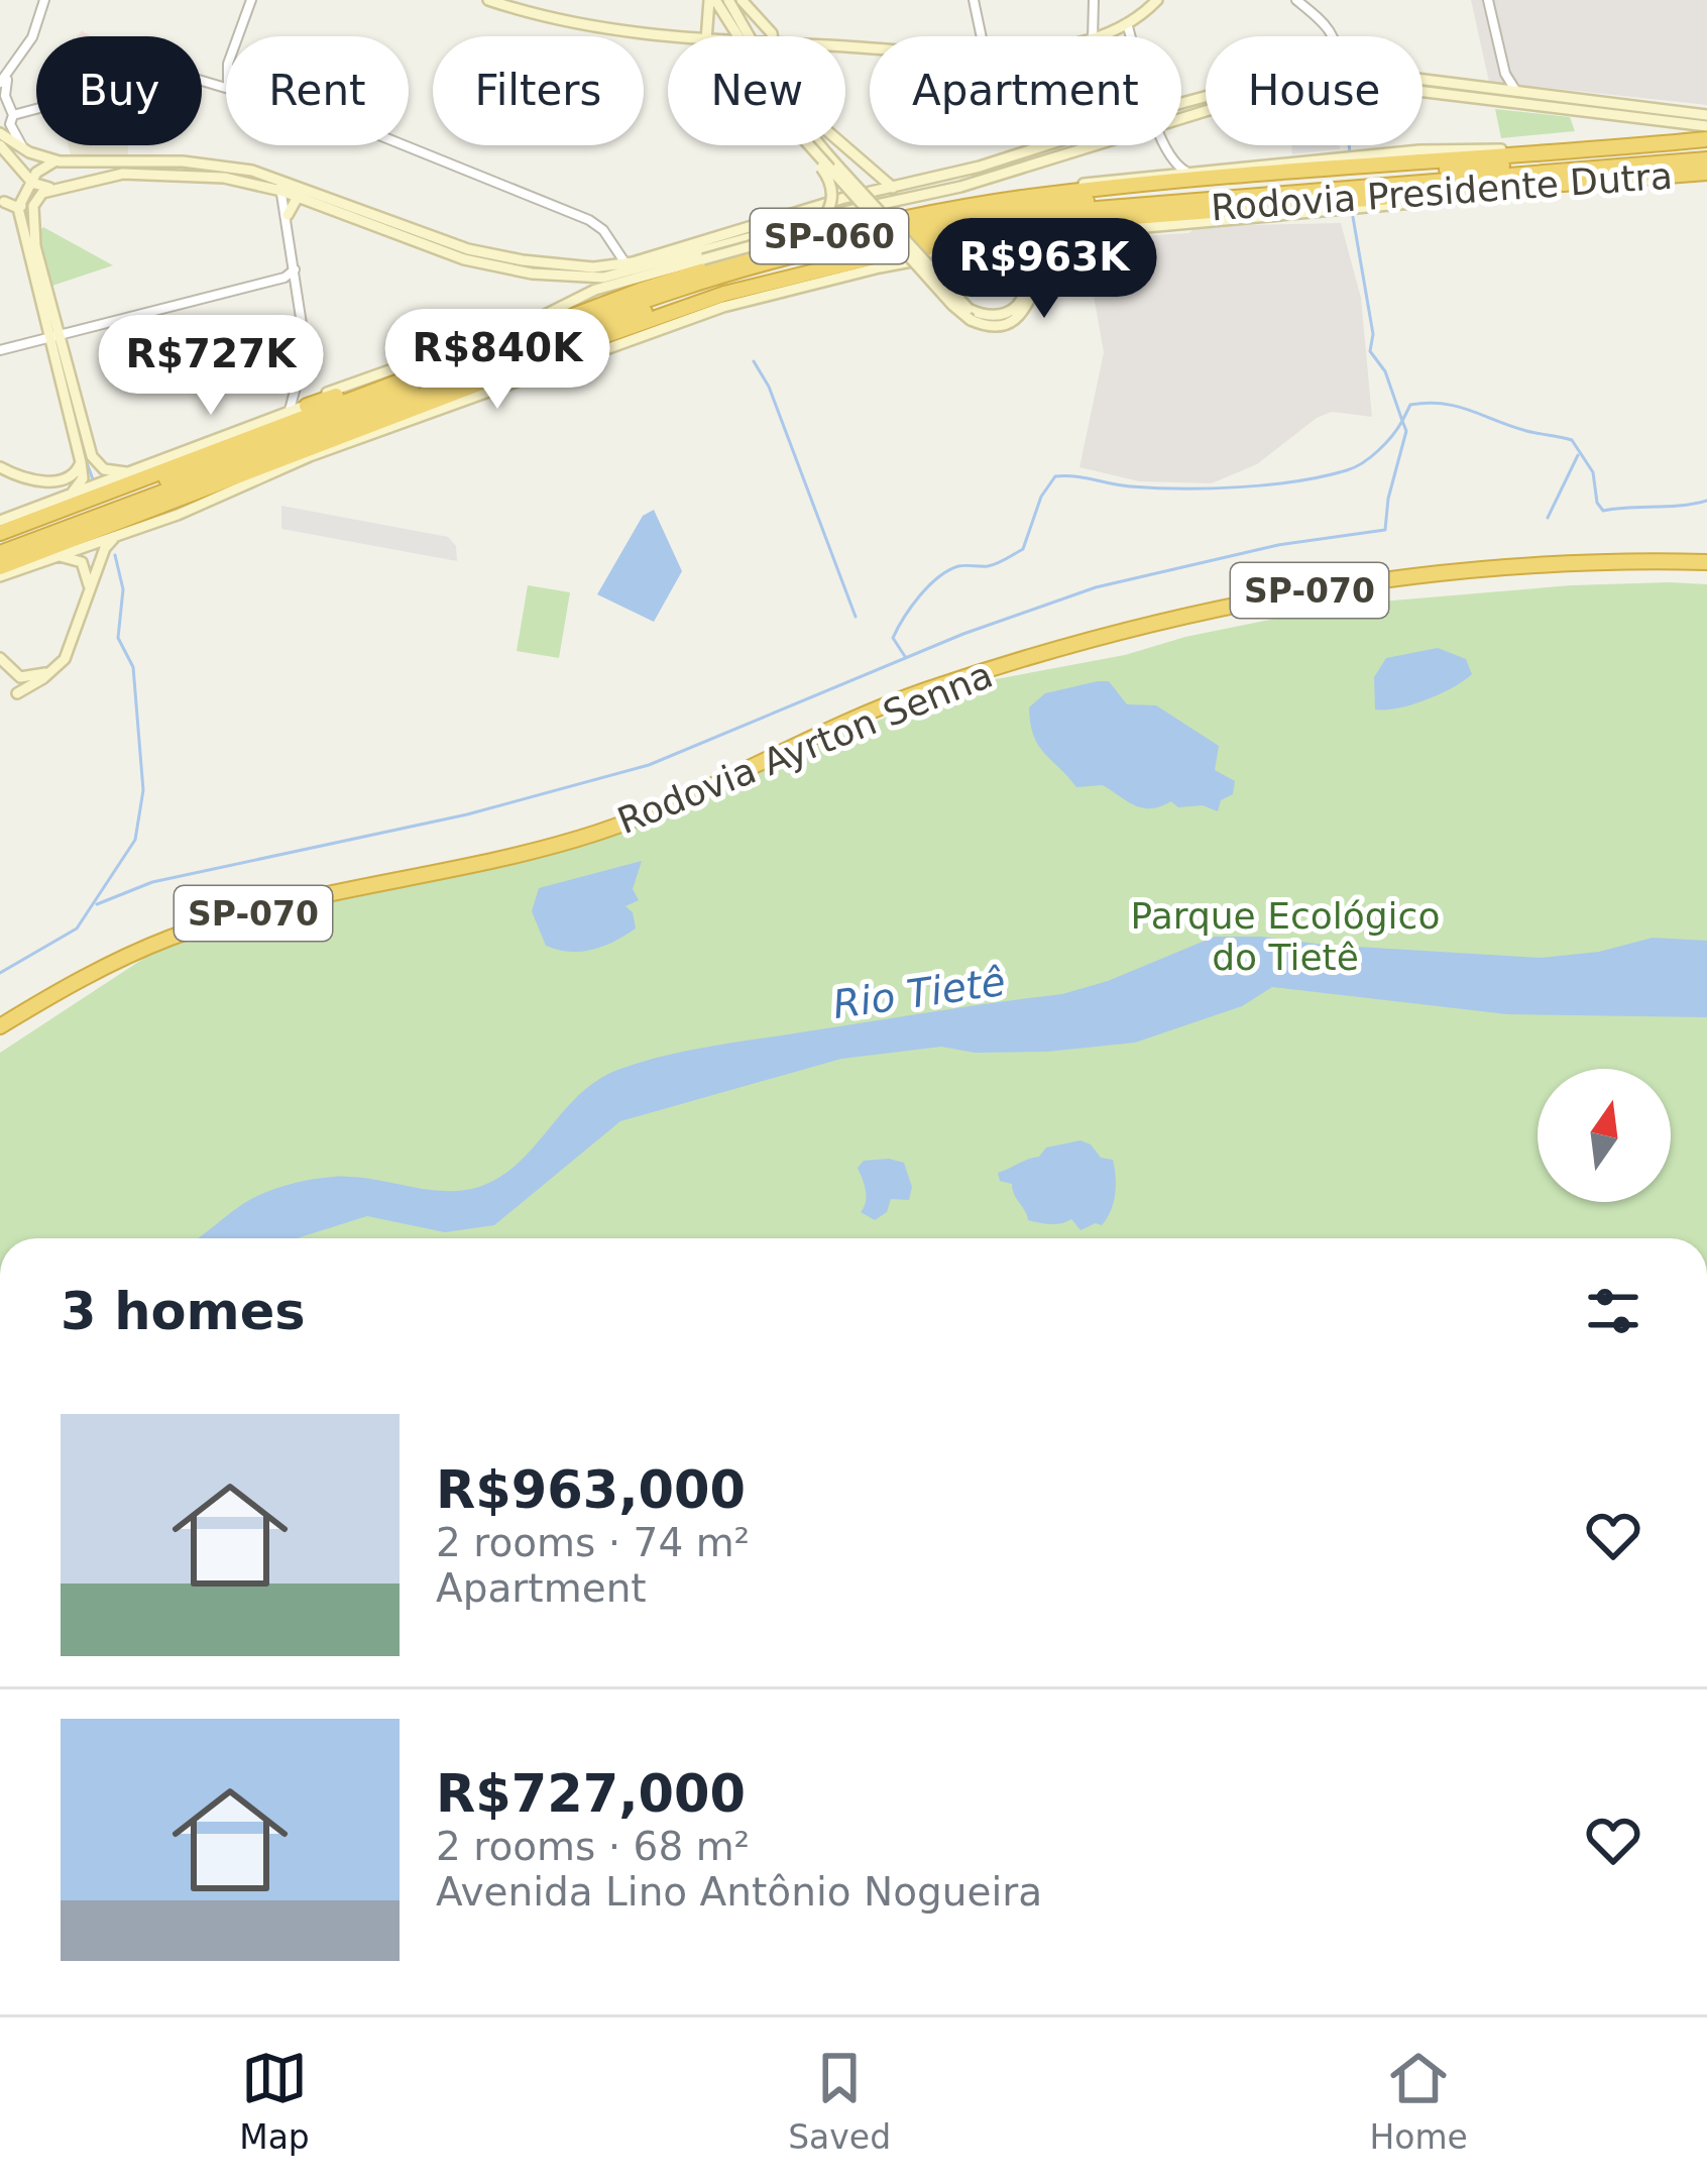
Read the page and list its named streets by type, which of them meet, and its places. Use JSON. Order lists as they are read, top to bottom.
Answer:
{
  "streets": {
    "highway": [
      "Rodovia Presidente Dutra",
      "SP-060",
      "SP-070",
      "Rodovia Ayrton Senna"
    ]
  },
  "crossings": [
    ["Rodovia Presidente Dutra", "SP-060"]
  ],
  "water": ["Rio Tietê"],
  "parks": ["Parque Ecológico do Tietê"],
  "north": "top",
  "page": {
    "chip": [
      "Buy",
      "Rent",
      "Filters",
      "New",
      "Apartment",
      "House"
    ],
    "price": ["R$963K", "R$840K", "R$727K"],
    "heading": "3 homes",
    "list": [
      {
        "name": "R$963,000",
        "note": "2 rooms · 74 m² · Apartment"
      },
      {
        "name": "R$727,000",
        "note": "2 rooms · 68 m² · Avenida Lino Antônio Nogueira"
      }
    ],
    "tabs": ["Map", "Saved", "Home"]
  }
}
